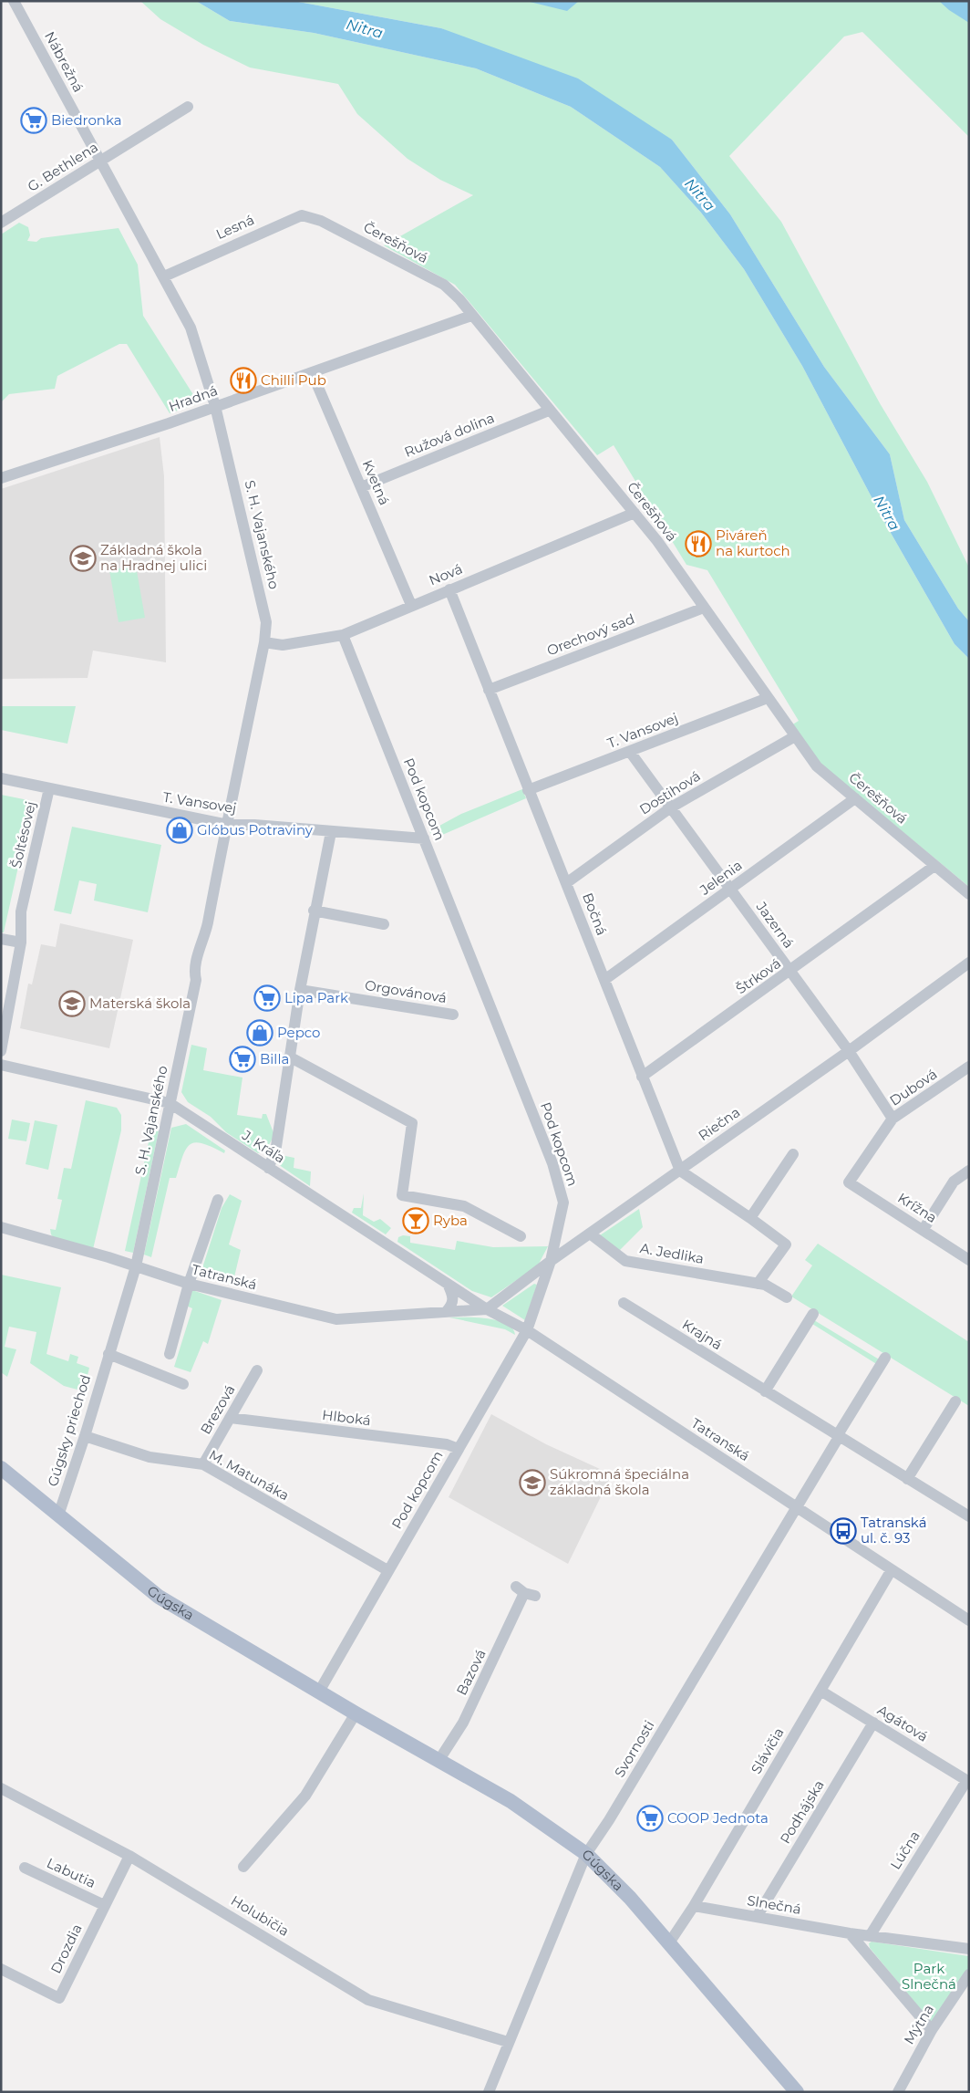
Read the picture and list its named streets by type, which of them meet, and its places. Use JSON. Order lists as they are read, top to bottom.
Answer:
{
  "streets": {
    "main road": ["Gúgska"],
    "street": [
      "Nábrežná",
      "G. Bethlena",
      "Lesná",
      "Čerešňová",
      "Hradná",
      "Ružová dolina",
      "Kvetná",
      "S. H. Vajanského",
      "Nová",
      "Orechový sad",
      "T. Vansovej",
      "Dostihová",
      "Pod kopcom",
      "Šoltésovej",
      "Jelenia",
      "Bočná",
      "Jazerná",
      "Štrková",
      "Orgovánová",
      "Dubová",
      "Riečna",
      "J. Kráľa",
      "Krížna",
      "A. Jedlika",
      "Tatranská",
      "Krajná",
      "Brezová",
      "Hlboká",
      "Gúgsky priechod",
      "M. Matunáka",
      "Bazová",
      "Agátová",
      "Svornosti",
      "Slávičia",
      "Podhájska",
      "Lúčna",
      "Labutia",
      "Slnečná",
      "Holubičia",
      "Drozdia",
      "Mýtna"
    ]
  },
  "crossings": [
    ["Nábrežná", "G. Bethlena"],
    ["Nábrežná", "S. H. Vajanského"],
    ["G. Bethlena", "S. H. Vajanského"],
    ["Lesná", "Čerešňová"],
    ["Lesná", "S. H. Vajanského"],
    ["Čerešňová", "Hradná"],
    ["Čerešňová", "Ružová dolina"],
    ["Čerešňová", "Nová"],
    ["Čerešňová", "Orechový sad"],
    ["Čerešňová", "T. Vansovej"],
    ["Čerešňová", "Dostihová"],
    ["Čerešňová", "Jelenia"],
    ["Čerešňová", "Štrková"],
    ["Hradná", "Kvetná"],
    ["Hradná", "S. H. Vajanského"],
    ["Ružová dolina", "Kvetná"],
    ["Kvetná", "Nová"],
    ["S. H. Vajanského", "Nová"],
    ["S. H. Vajanského", "T. Vansovej"],
    ["S. H. Vajanského", "J. Kráľa"],
    ["S. H. Vajanského", "Tatranská"],
    ["S. H. Vajanského", "Gúgsky priechod"],
    ["Nová", "Pod kopcom"],
    ["Nová", "Bočná"],
    ["Orechový sad", "Bočná"],
    ["T. Vansovej", "Pod kopcom"],
    ["T. Vansovej", "Šoltésovej"],
    ["T. Vansovej", "Bočná"],
    ["T. Vansovej", "Jazerná"],
    ["Dostihová", "Bočná"],
    ["Dostihová", "Jazerná"],
    ["Pod kopcom", "Riečna"],
    ["Pod kopcom", "Tatranská"],
    ["Pod kopcom", "Hlboká"],
    ["Pod kopcom", "M. Matunáka"],
    ["Pod kopcom", "Gúgska"],
    ["Jelenia", "Bočná"],
    ["Jelenia", "Jazerná"],
    ["Bočná", "Štrková"],
    ["Bočná", "Riečna"],
    ["Jazerná", "Štrková"],
    ["Jazerná", "Dubová"],
    ["Jazerná", "Riečna"],
    ["Dubová", "Krížna"],
    ["Riečna", "J. Kráľa"],
    ["Riečna", "A. Jedlika"],
    ["Riečna", "Tatranská"],
    ["J. Kráľa", "Tatranská"],
    ["Tatranská", "Gúgsky priechod"],
    ["Tatranská", "Svornosti"],
    ["Tatranská", "Slávičia"],
    ["Krajná", "Svornosti"],
    ["Brezová", "Hlboká"],
    ["Brezová", "M. Matunáka"],
    ["Gúgsky priechod", "M. Matunáka"],
    ["Gúgsky priechod", "Gúgska"],
    ["Gúgska", "Bazová"],
    ["Gúgska", "Svornosti"],
    ["Gúgska", "Slávičia"],
    ["Agátová", "Slávičia"],
    ["Agátová", "Podhájska"],
    ["Agátová", "Lúčna"],
    ["Svornosti", "Holubičia"],
    ["Slávičia", "Slnečná"],
    ["Podhájska", "Slnečná"],
    ["Lúčna", "Slnečná"],
    ["Labutia", "Drozdia"],
    ["Holubičia", "Drozdia"]
  ],
  "water": ["Nitra"],
  "parks": ["Park Slnečná"],
  "places": {
    "supermarket": [
      "Biedronka",
      "Lipa Park",
      "Billa",
      "COOP Jednota"
    ],
    "restaurant": ["Chilli Pub", "Piváreň na kurtoch"],
    "school or university": ["Základná škola na Hradnej ulici", "Materská škola", "Súkromná špeciálna základná škola"],
    "shop": ["Glóbus Potraviny", "Pepco"],
    "bar": ["Ryba"],
    "bus stop": ["Tatranská ul. č. 93"]
  }
}
